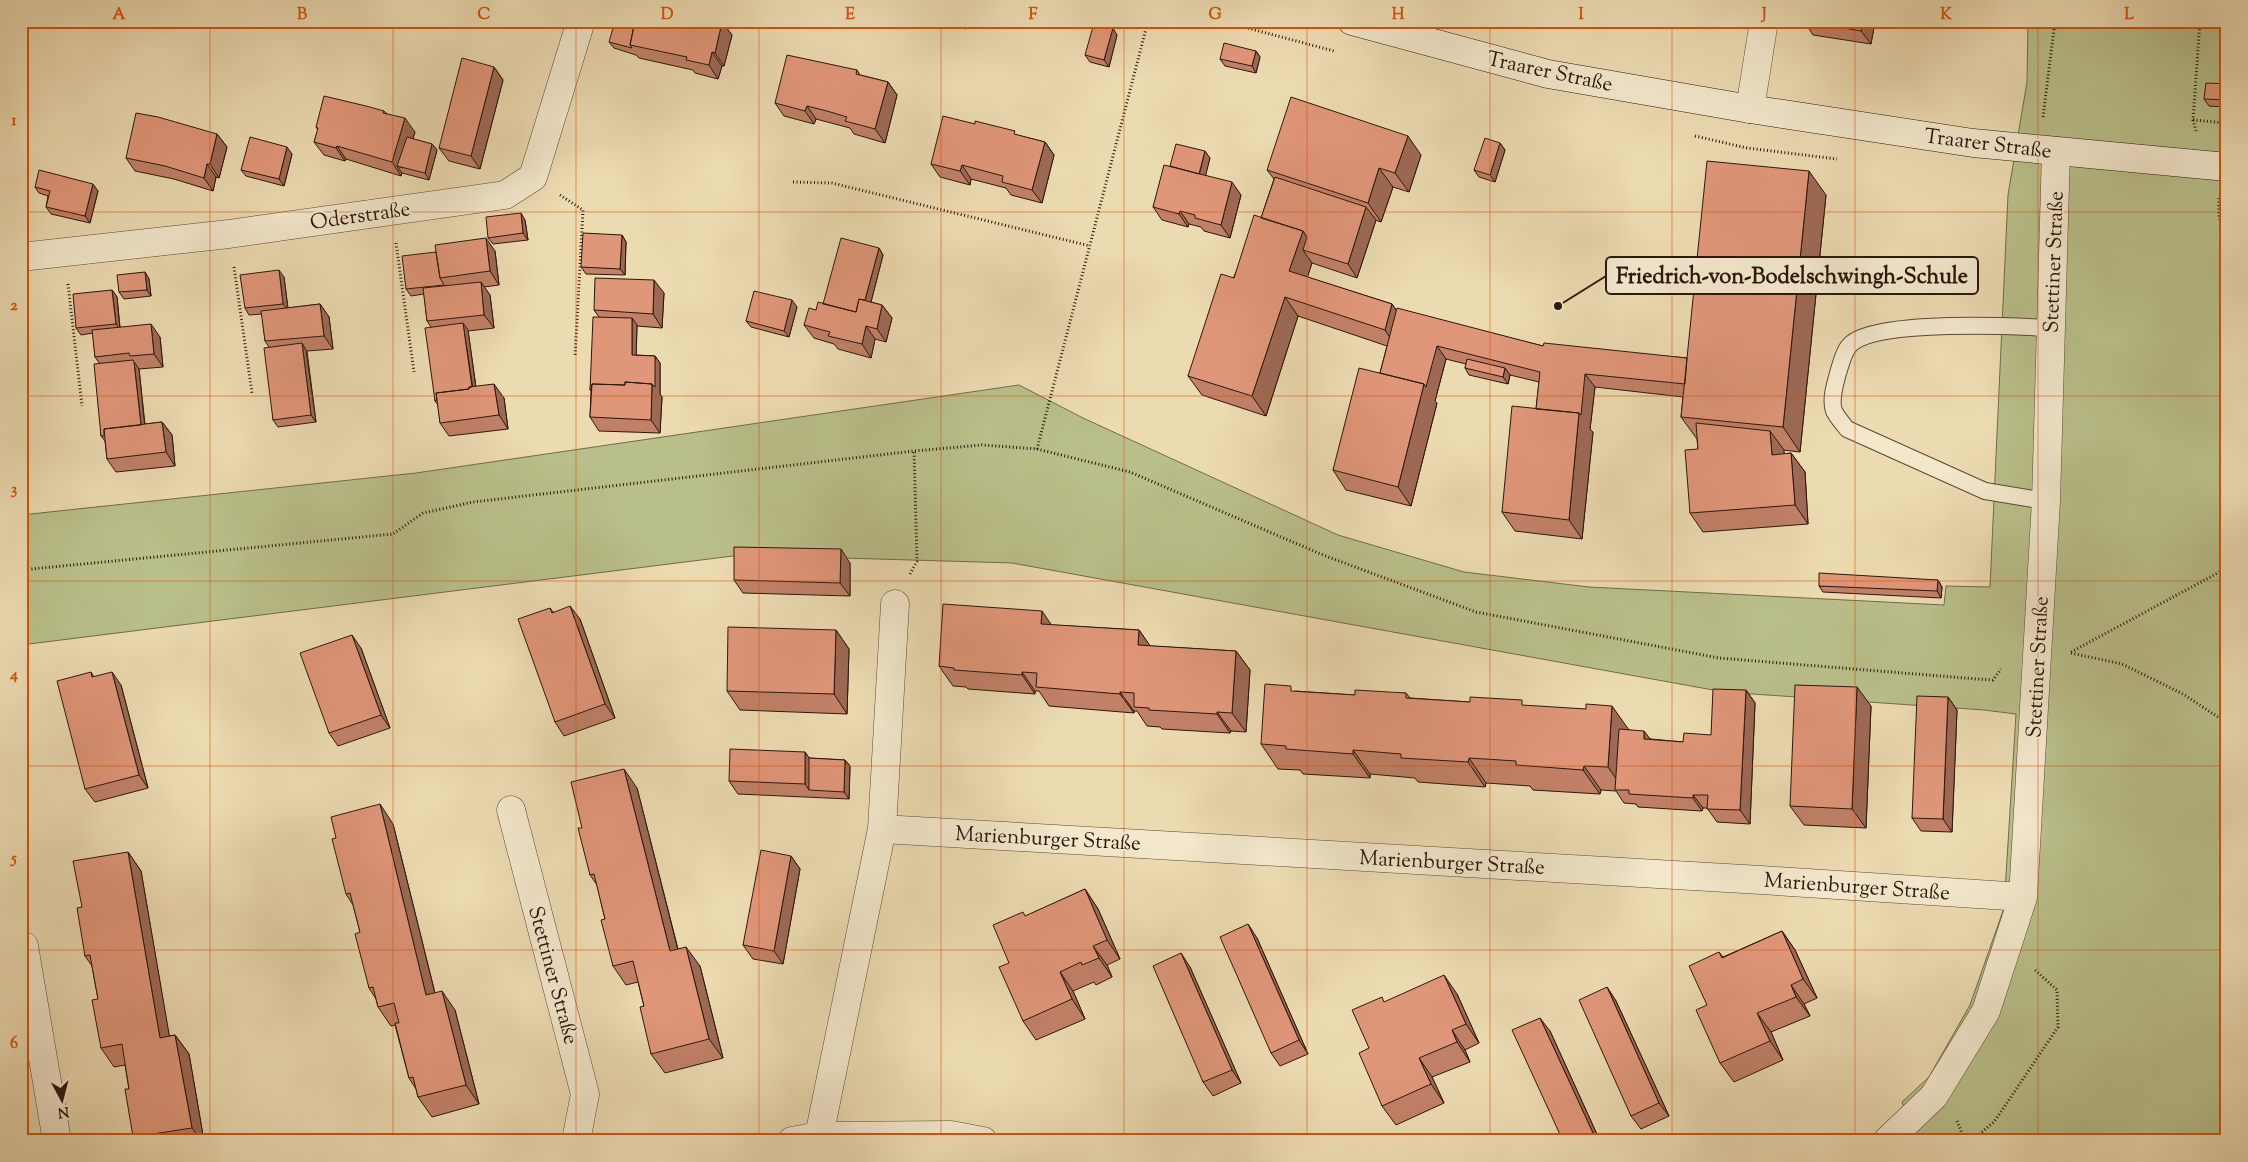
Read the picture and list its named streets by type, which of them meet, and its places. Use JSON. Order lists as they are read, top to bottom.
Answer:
{
  "streets": {
    "street": [
      "Traarer Straße",
      "Oderstraße",
      "Stettiner Straße",
      "Marienburger Straße"
    ]
  },
  "crossings": [
    ["Traarer Straße", "Stettiner Straße"],
    ["Stettiner Straße", "Marienburger Straße"]
  ],
  "places": ["Friedrich-von-Bodelschwingh-Schule"],
  "north": "bottom",
  "grid": {
    "columns": [
      "A",
      "B",
      "C",
      "D",
      "E",
      "F",
      "G",
      "H",
      "I",
      "J",
      "K",
      "L"
    ],
    "rows": [
      "1",
      "2",
      "3",
      "4",
      "5",
      "6"
    ]
  }
}
